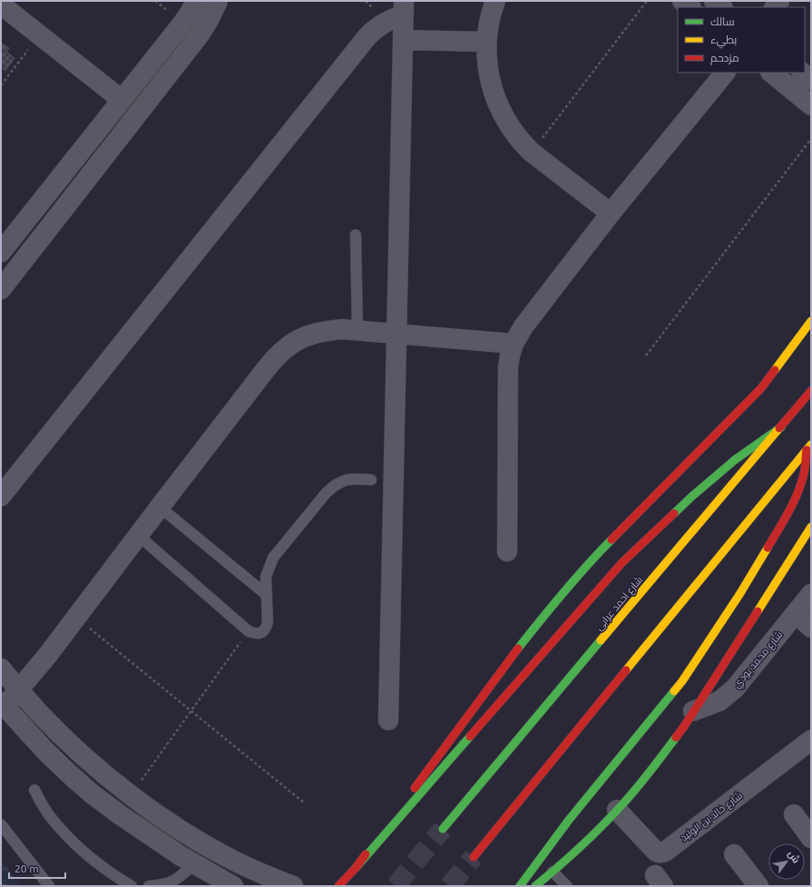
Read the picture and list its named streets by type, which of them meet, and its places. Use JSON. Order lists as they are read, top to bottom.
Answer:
{
  "streets": {
    "main road": ["شارع احمد عرابى"],
    "street": ["شارع محمد بودي", "شارع خالد بن الوليد"]
  },
  "legend": ["سالك", "بطيء", "مزدحم"],
  "scale_bar": "20 m",
  "north": "top right"
}
